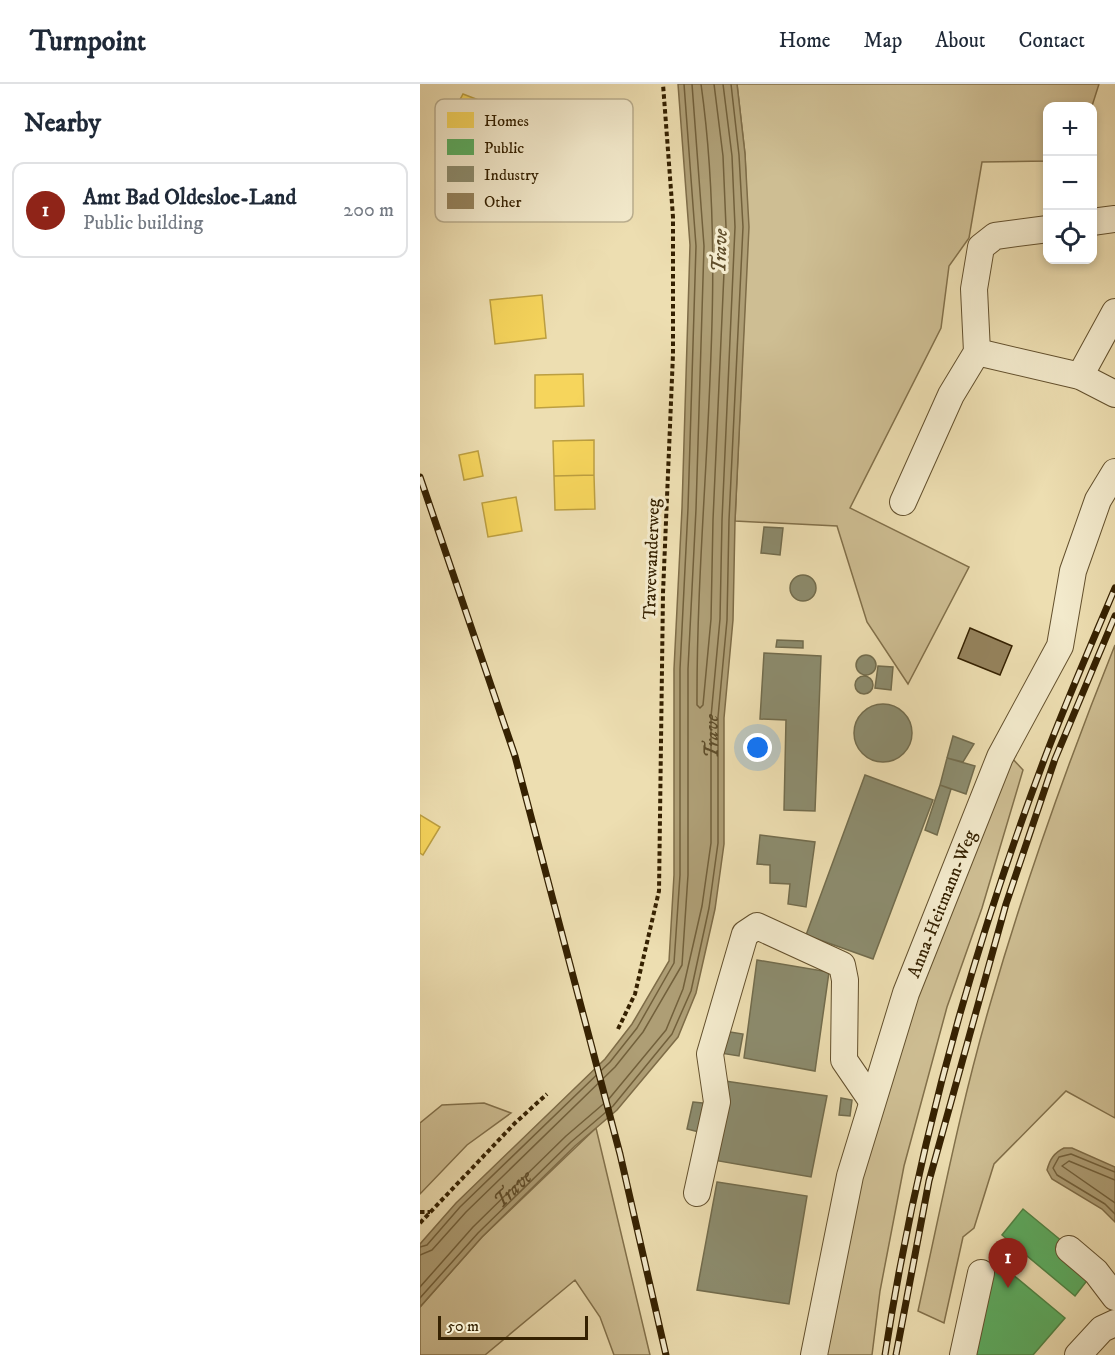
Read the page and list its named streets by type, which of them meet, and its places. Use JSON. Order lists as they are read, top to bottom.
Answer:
{
  "streets": {
    "street": ["Anna-Heitmann-Weg"],
    "path": ["Travewanderweg"]
  },
  "water": ["Trave"],
  "legend": [
    "Homes",
    "Public",
    "Industry",
    "Other"
  ],
  "scale_bar": "50 m",
  "page": {
    "header": "Turnpoint",
    "nav": [
      "Home",
      "Map",
      "About",
      "Contact"
    ],
    "heading": "Nearby",
    "map_buttons": ["+", "−"],
    "list": [
      {
        "mark": "1",
        "name": "Amt Bad Oldesloe-Land",
        "note": "Public building",
        "value": "200 m"
      }
    ],
    "pins": "1",
    "scale": "50 m"
  }
}
